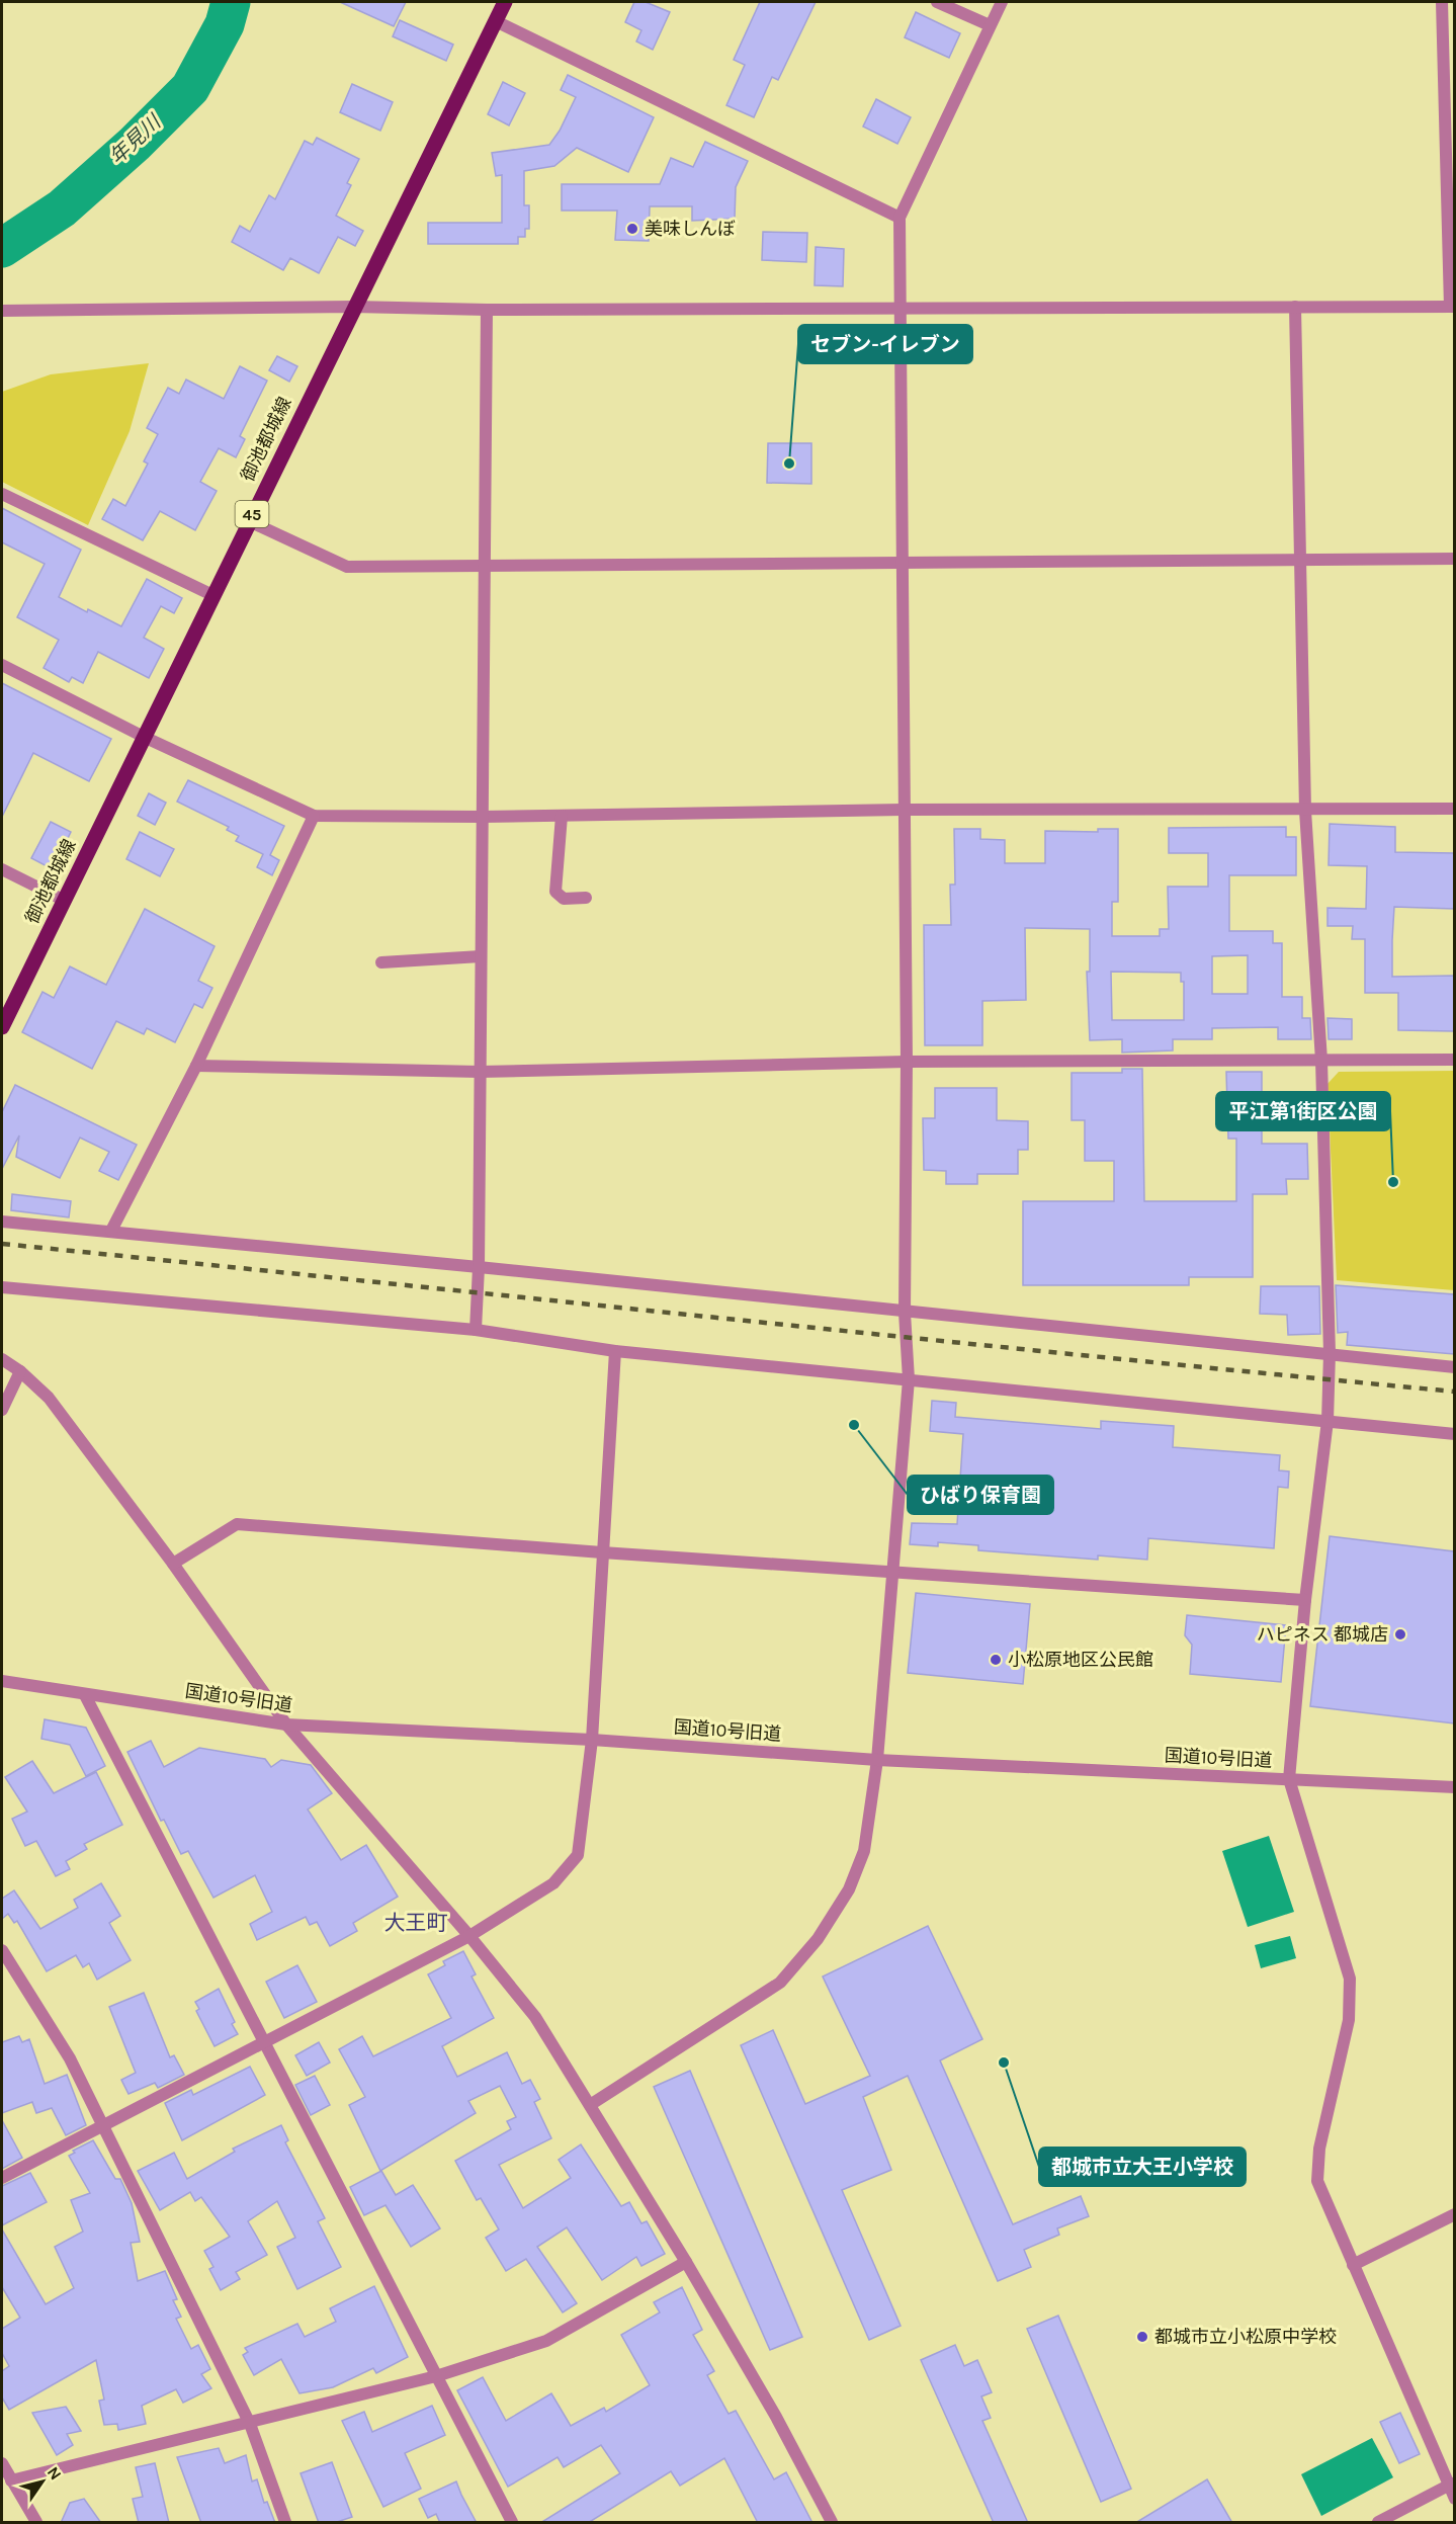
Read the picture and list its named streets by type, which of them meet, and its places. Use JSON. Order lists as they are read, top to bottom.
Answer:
{
  "streets": {
    "main road": ["御池都城線", "45"],
    "street": ["国道10号旧道"]
  },
  "districts": ["大王町"],
  "water": ["年見川"],
  "places": [
    "美味しんぼ",
    "セブン-イレブン",
    "平江第1街区公園",
    "ひばり保育園",
    "ハピネス 都城店",
    "小松原地区公民館",
    "都城市立大王小学校",
    "都城市立小松原中学校"
  ],
  "north": "top right"
}
